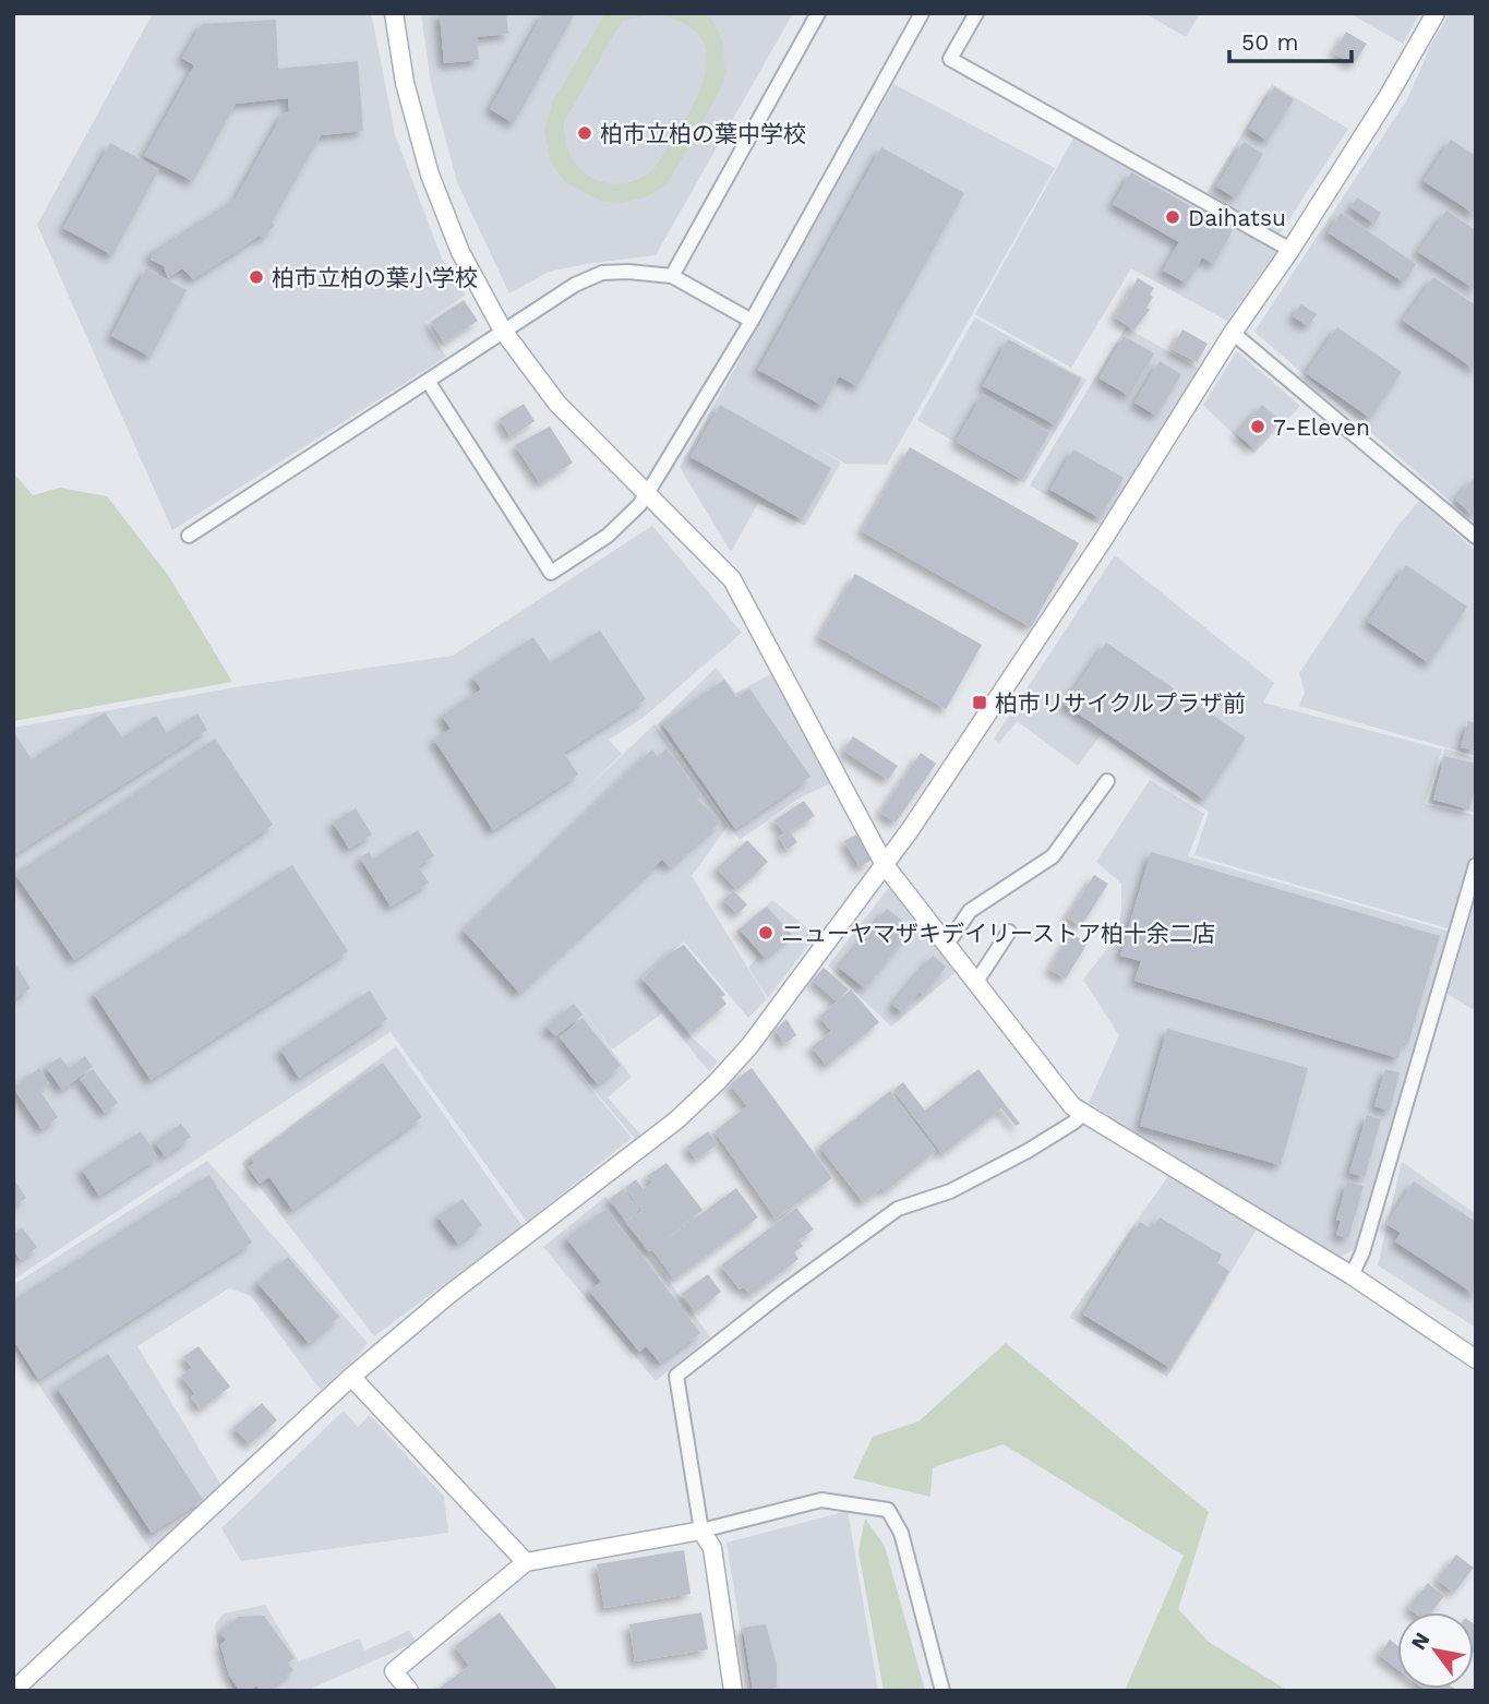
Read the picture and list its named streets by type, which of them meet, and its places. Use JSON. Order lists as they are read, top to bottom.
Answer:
{
  "places": {
    "other": [
      "柏市立柏の葉中学校",
      "Daihatsu",
      "柏市立柏の葉小学校",
      "7-Eleven",
      "ニューヤマザキデイリーストア柏十余二店"
    ],
    "transit": ["柏市リサイクルプラザ前"]
  },
  "scale_bar": "50 m",
  "north": "top left"
}
